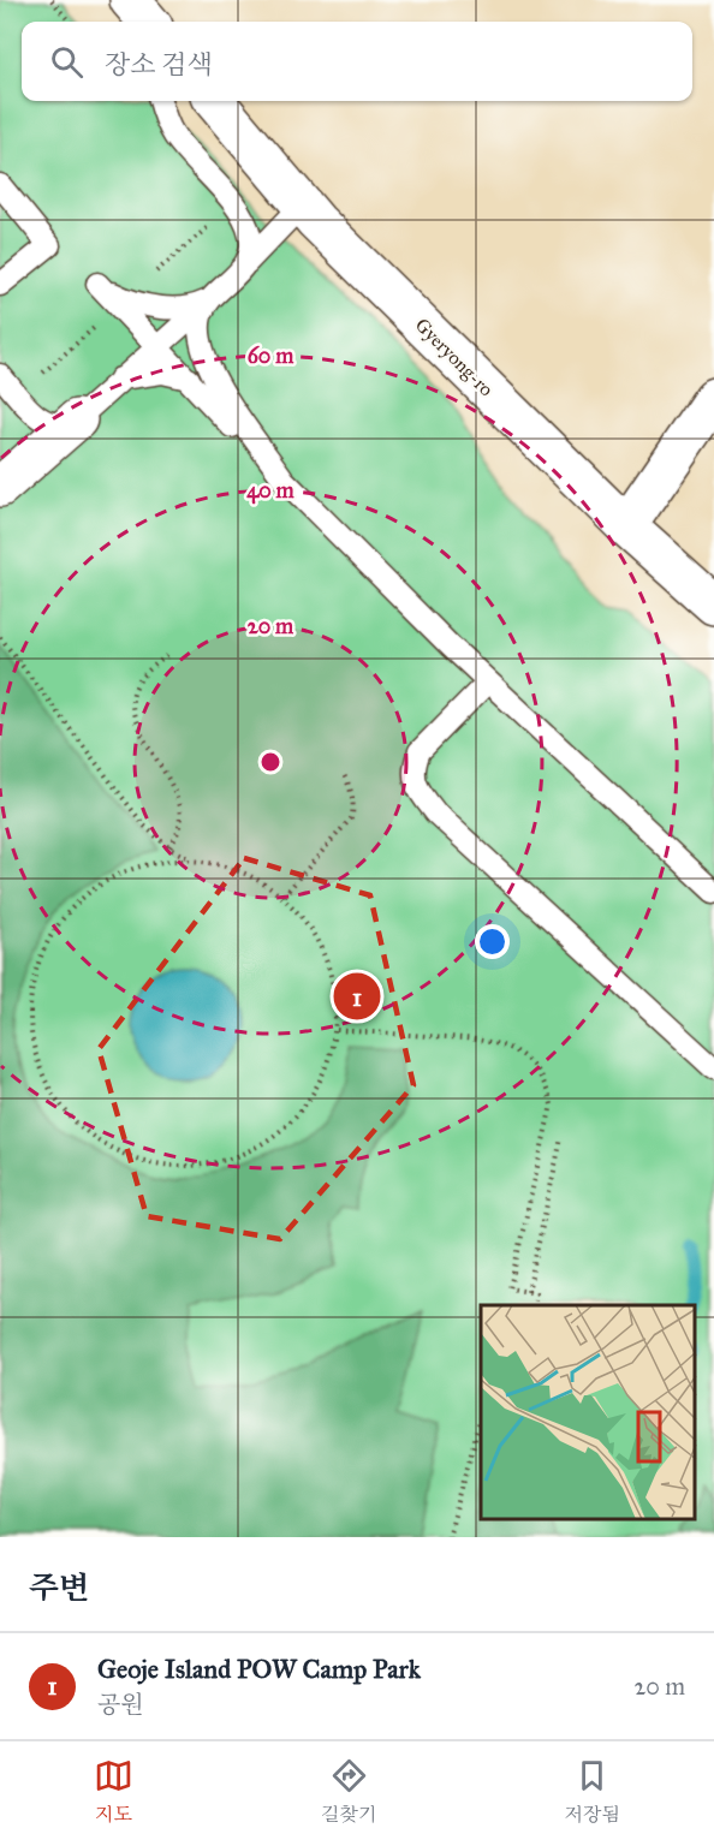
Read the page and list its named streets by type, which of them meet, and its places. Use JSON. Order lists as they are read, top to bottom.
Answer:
{
  "streets": {
    "street": ["Gyeryong-ro"]
  },
  "page": {
    "search": "장소 검색",
    "pins": "1",
    "heading": "주변",
    "list": [
      {
        "mark": "1",
        "name": "Geoje Island POW Camp Park",
        "note": "공원",
        "value": "20 m"
      }
    ],
    "nav": ["지도", "길찾기", "저장됨"]
  },
  "rings": ["60 m", "40 m", "20 m"]
}
